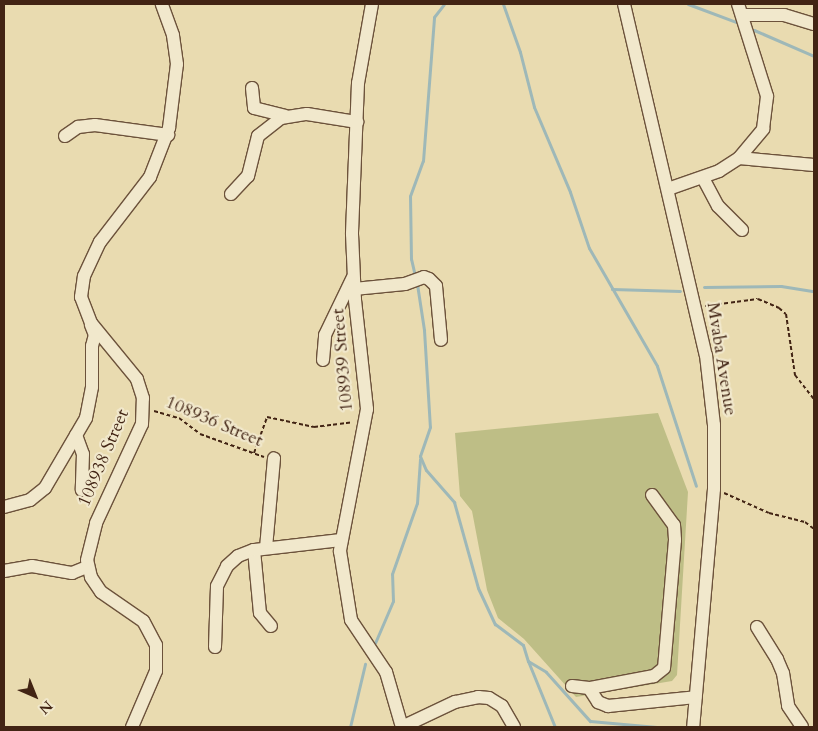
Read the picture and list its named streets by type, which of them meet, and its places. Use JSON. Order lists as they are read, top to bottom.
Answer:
{
  "streets": {
    "street": ["Mvaba Avenue", "108939 Street", "108938 Street"],
    "path": ["108936 Street"]
  },
  "crossings": [
    ["108936 Street", "108938 Street"]
  ],
  "north": "bottom right"
}
